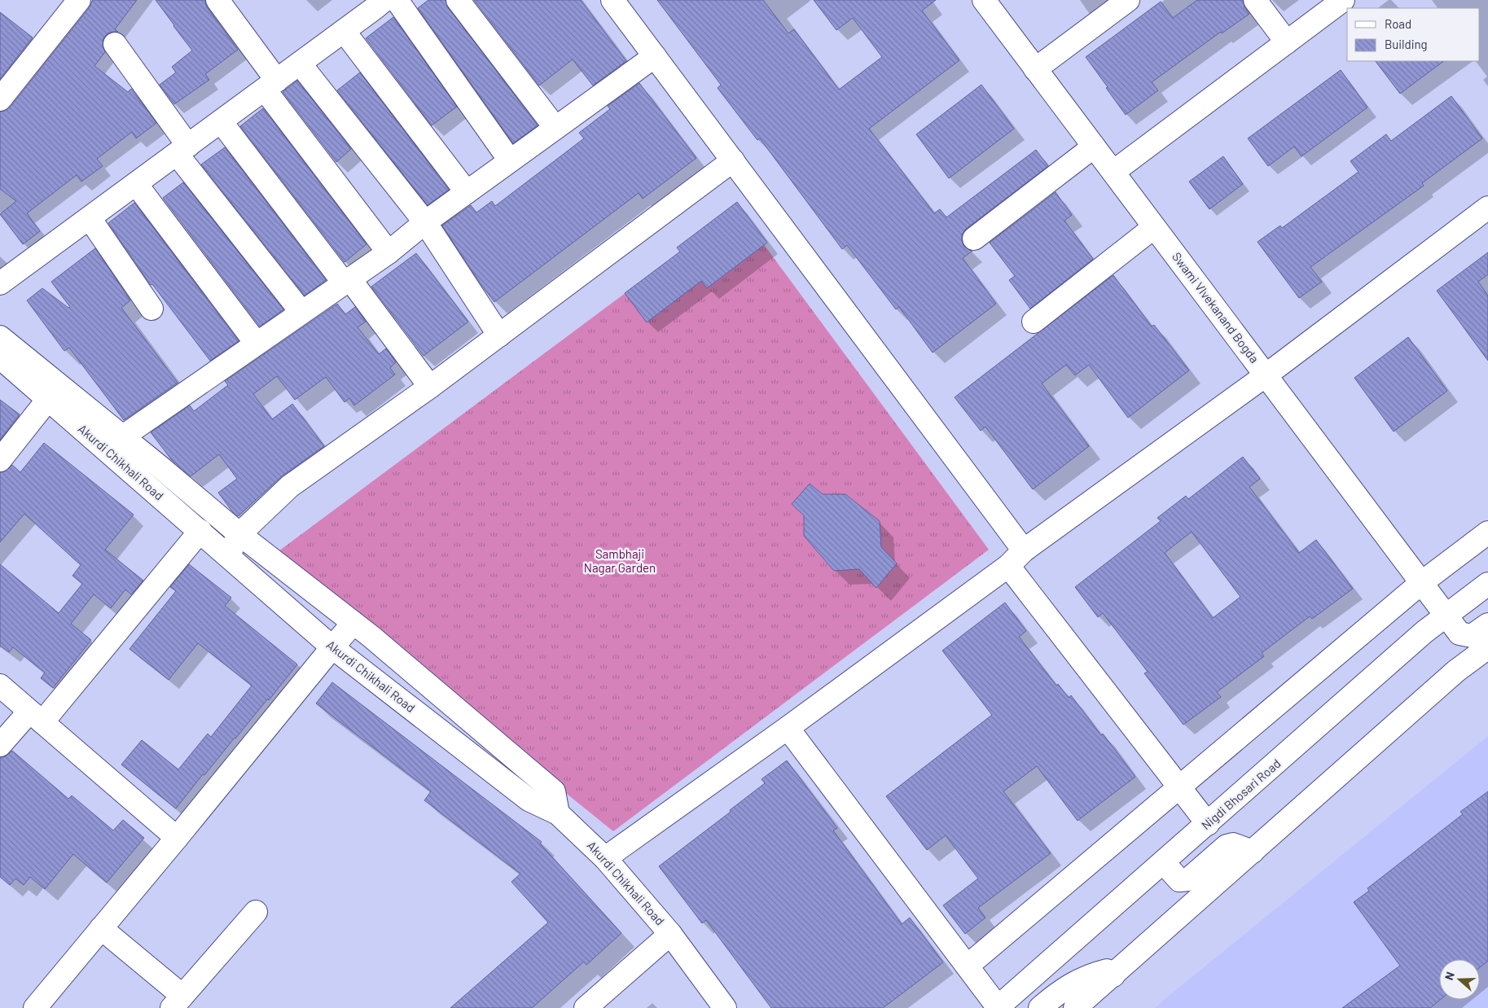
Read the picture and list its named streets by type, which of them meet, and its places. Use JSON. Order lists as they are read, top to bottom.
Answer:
{
  "streets": {
    "street": ["Swami VIvekanand Bogda", "Akurdi Chikhali Road", "Nigdi Bhosari Road"]
  },
  "crossings": [
    ["Swami VIvekanand Bogda", "Nigdi Bhosari Road"]
  ],
  "parks": ["Sambhaji Nagar Garden"],
  "legend": ["Road", "Building"],
  "north": "left"
}
